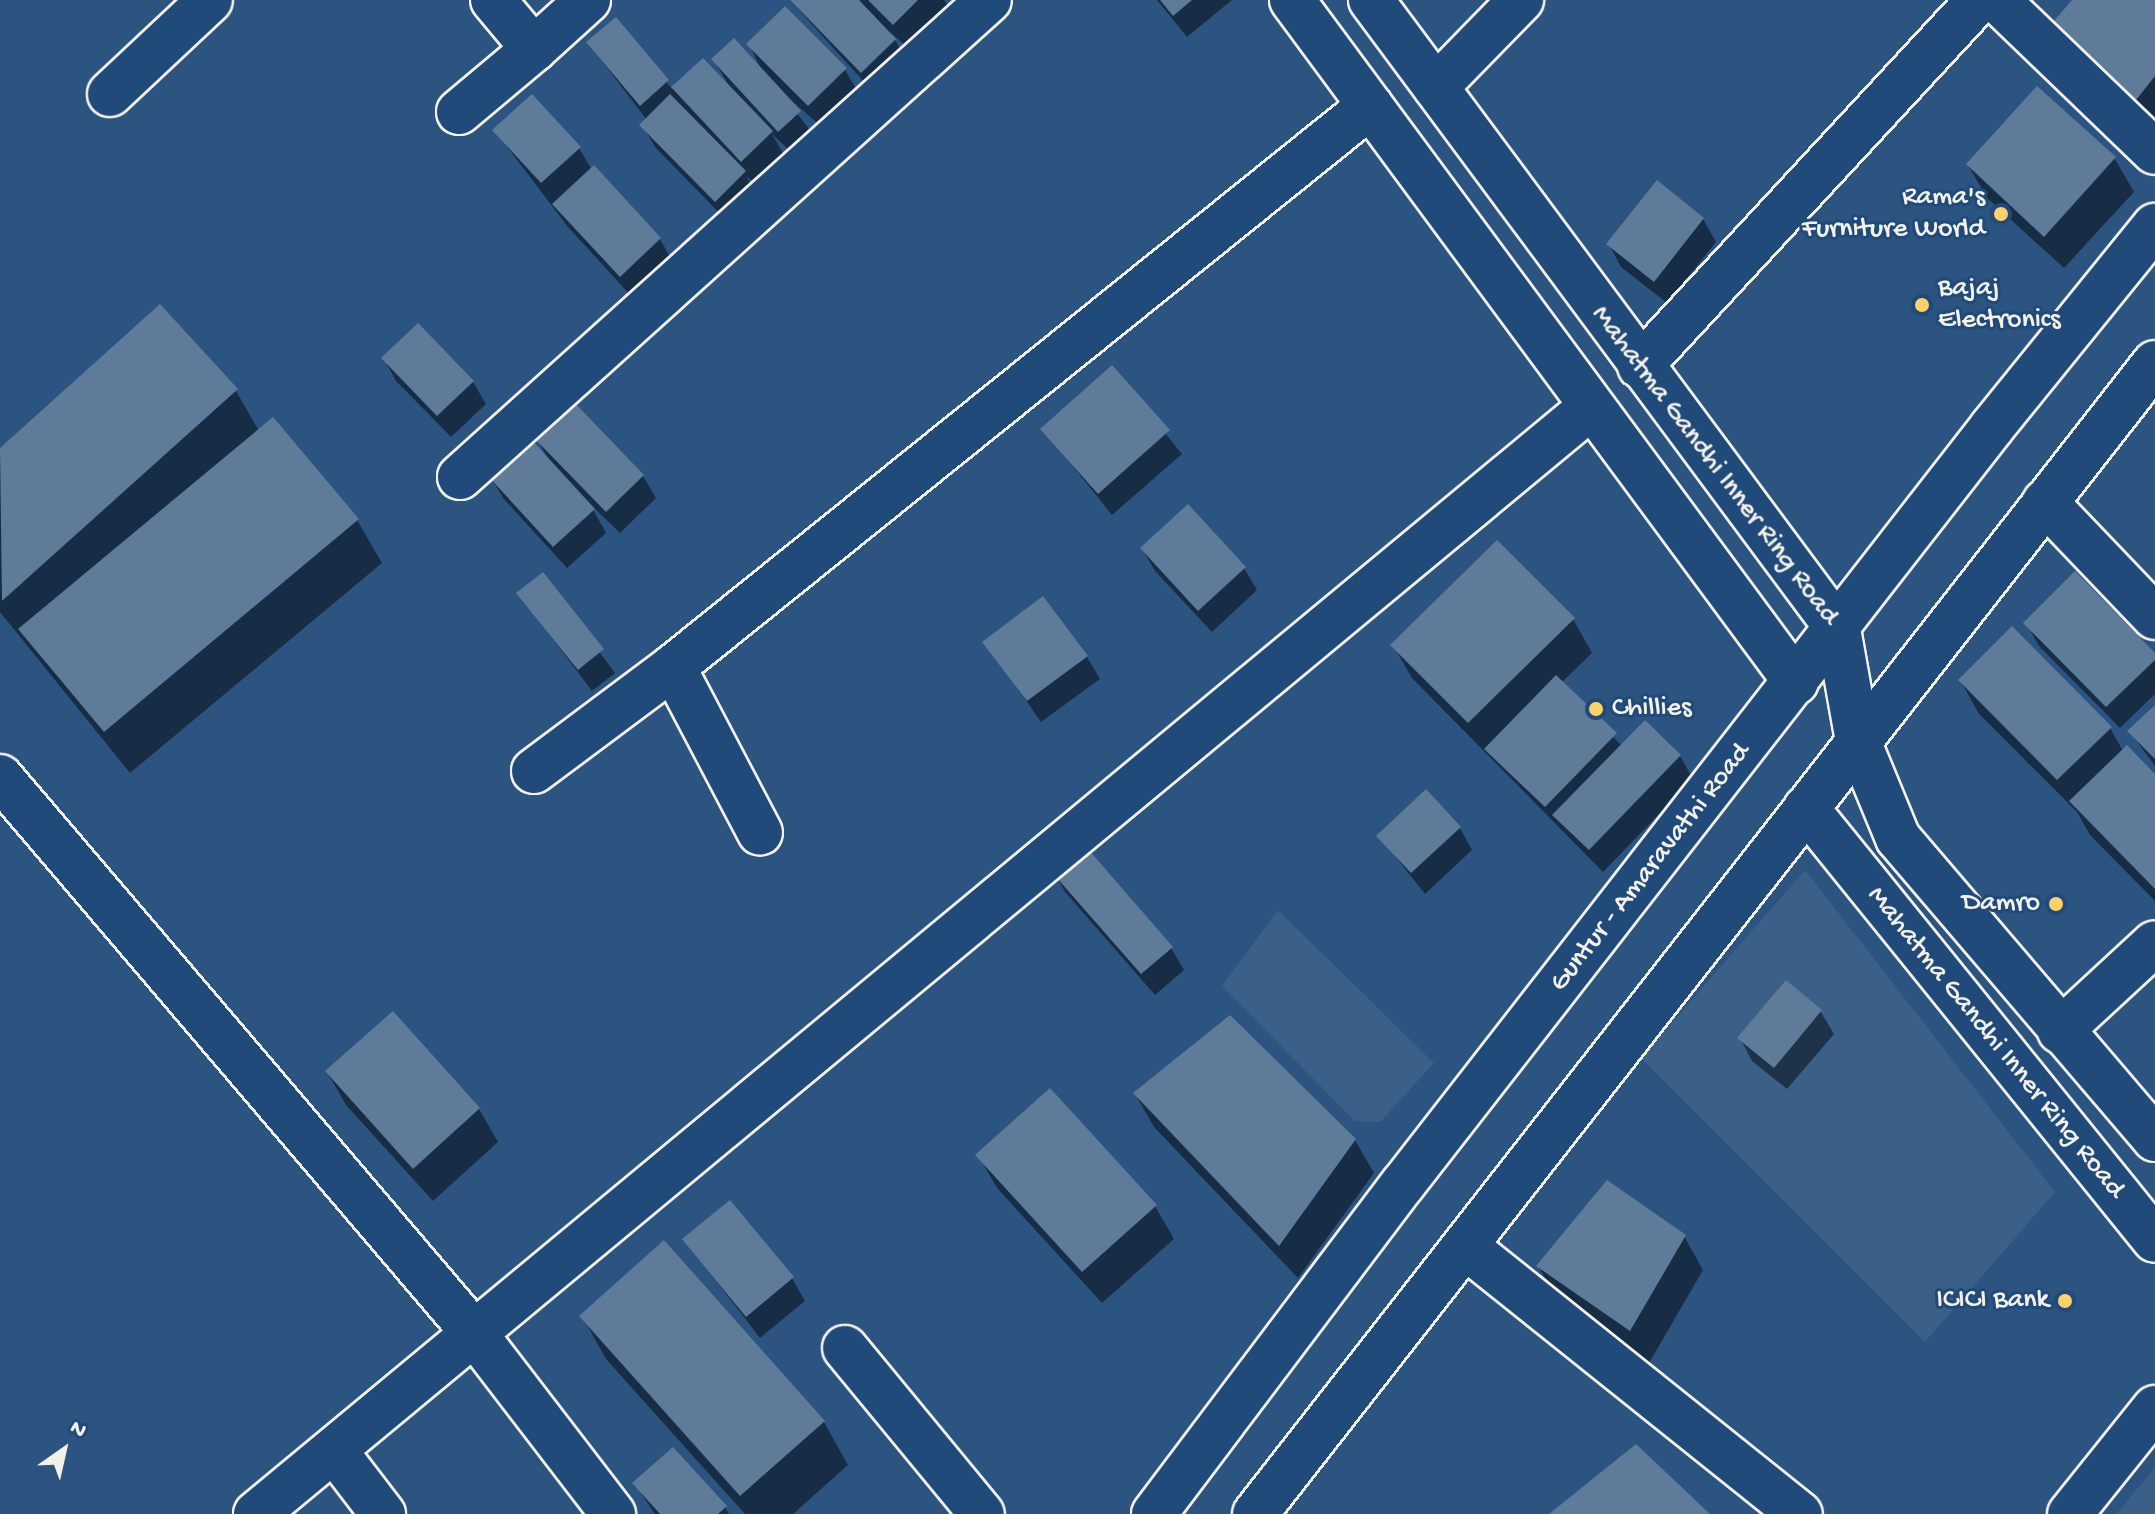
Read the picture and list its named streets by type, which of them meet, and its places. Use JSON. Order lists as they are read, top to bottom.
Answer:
{
  "streets": {
    "street": ["Mahatma Gandhi Inner Ring Road", "Guntur - Amaravathi Road"]
  },
  "crossings": [
    ["Mahatma Gandhi Inner Ring Road", "Guntur - Amaravathi Road"]
  ],
  "places": [
    "Rama's Furniture World",
    "Bajaj Electronics",
    "Chillies",
    "Damro",
    "ICICI Bank"
  ],
  "north": "top right"
}
